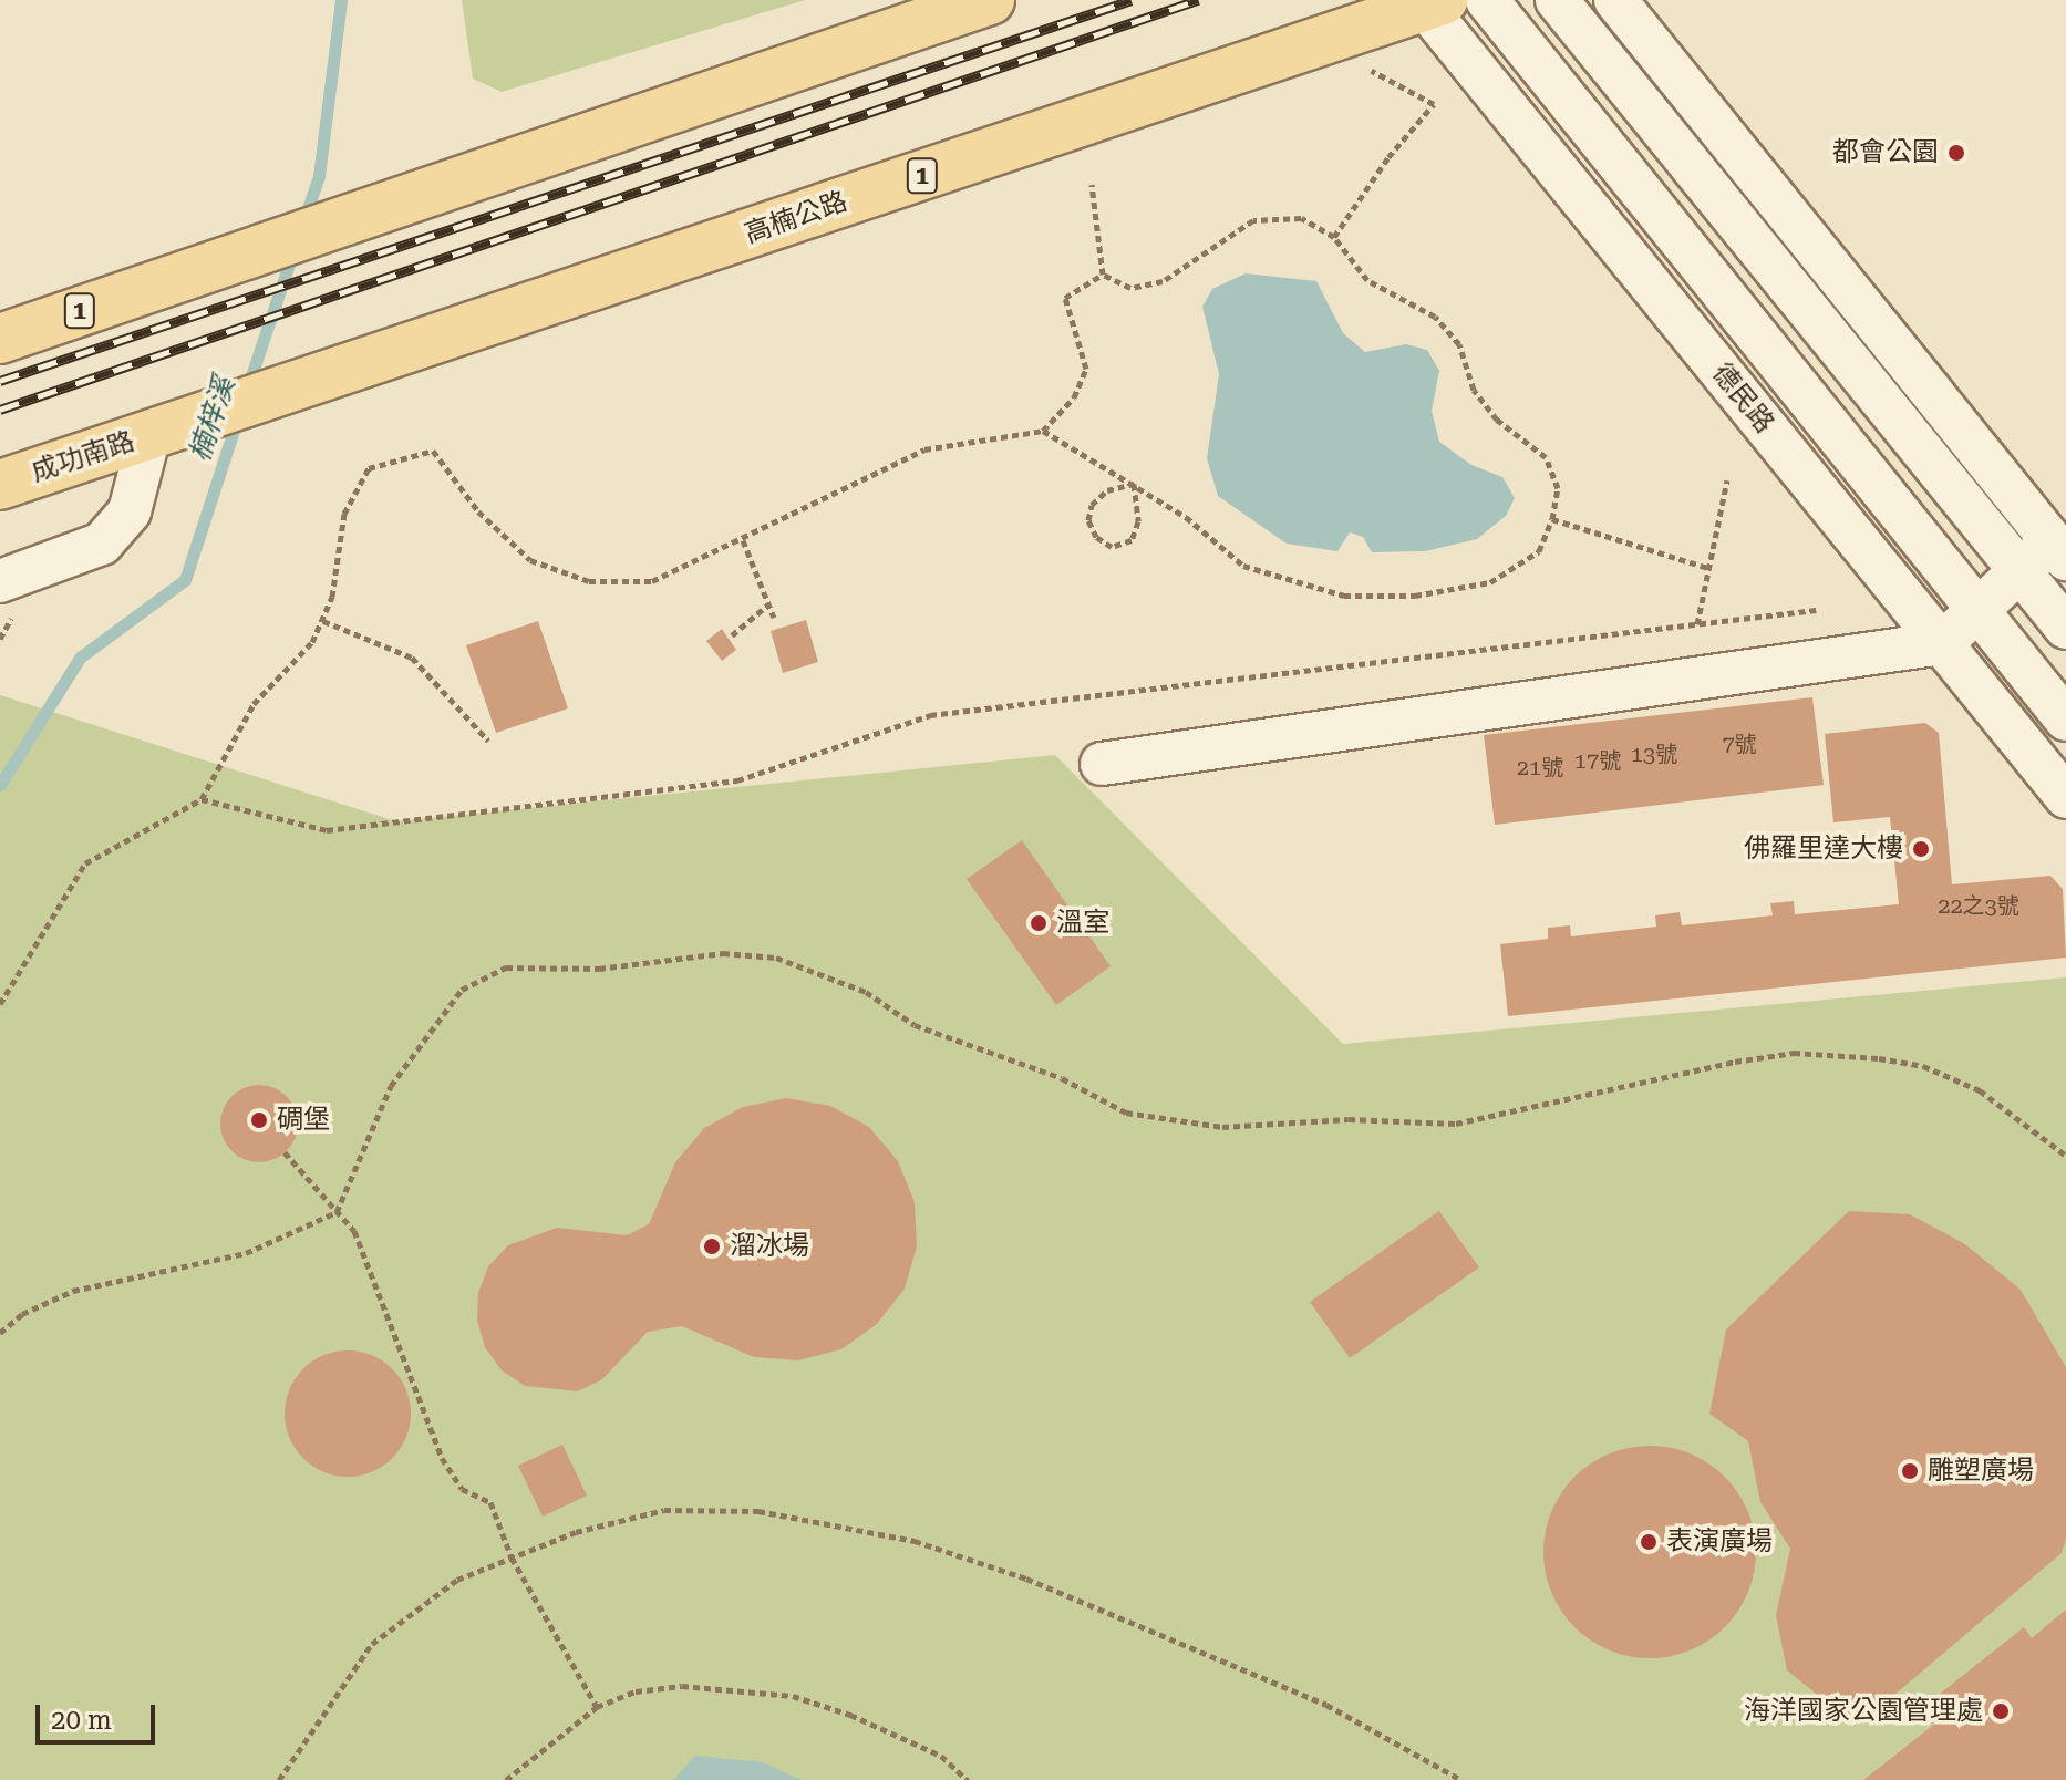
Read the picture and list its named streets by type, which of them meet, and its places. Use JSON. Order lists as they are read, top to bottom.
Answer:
{
  "streets": {
    "main road": ["1", "高楠公路", "成功南路"],
    "street": ["德民路"]
  },
  "crossings": [
    ["高楠公路", "德民路"],
    ["高楠公路", "成功南路"]
  ],
  "water": ["楠梓溪"],
  "places": [
    "都會公園",
    "佛羅里達大樓",
    "溫室",
    "碉堡",
    "溜冰場",
    "雕塑廣場",
    "表演廣場",
    "海洋國家公園管理處"
  ],
  "house_numbers": [
    "7號",
    "13號",
    "17號",
    "21號",
    "22之3號"
  ],
  "scale_bar": "20 m"
}
